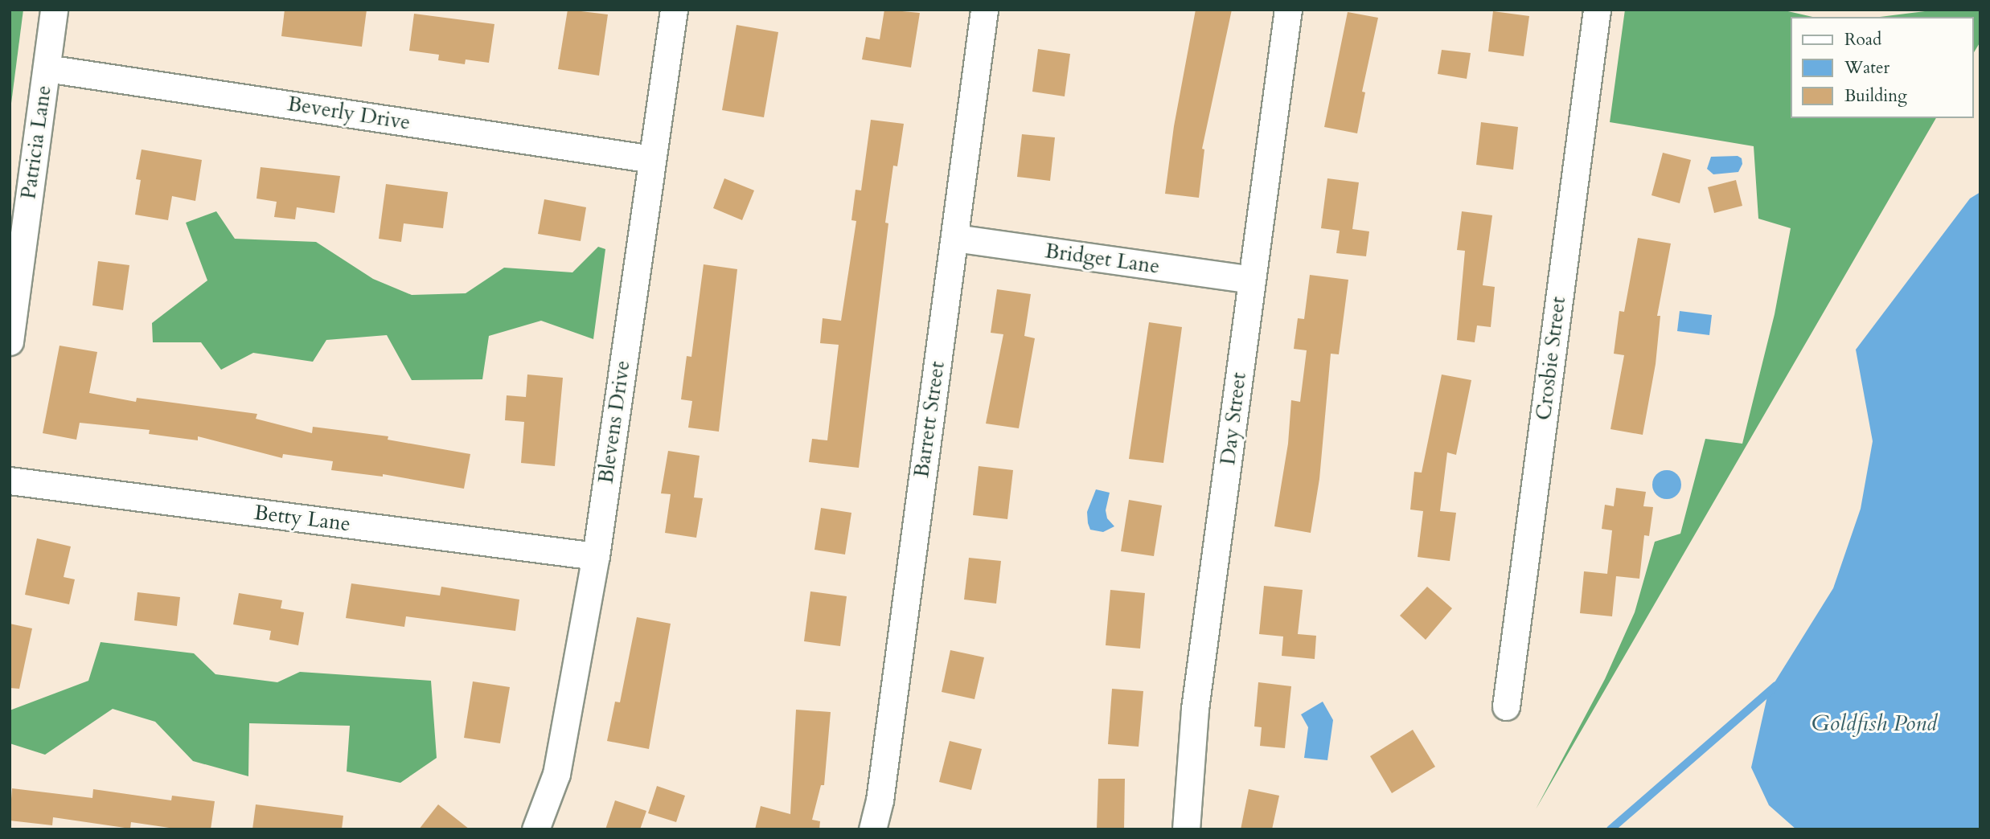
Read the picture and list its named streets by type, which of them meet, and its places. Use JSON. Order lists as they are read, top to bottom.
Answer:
{
  "streets": {
    "street": [
      "Beverly Drive",
      "Patricia Lane",
      "Bridget Lane",
      "Crosbie Street",
      "Day Street",
      "Barrett Street",
      "Blevens Drive",
      "Betty Lane"
    ]
  },
  "crossings": [
    ["Beverly Drive", "Patricia Lane"],
    ["Beverly Drive", "Blevens Drive"],
    ["Bridget Lane", "Day Street"],
    ["Bridget Lane", "Barrett Street"],
    ["Blevens Drive", "Betty Lane"]
  ],
  "water": ["Goldfish Pond"],
  "legend": ["Road", "Water", "Building"]
}
